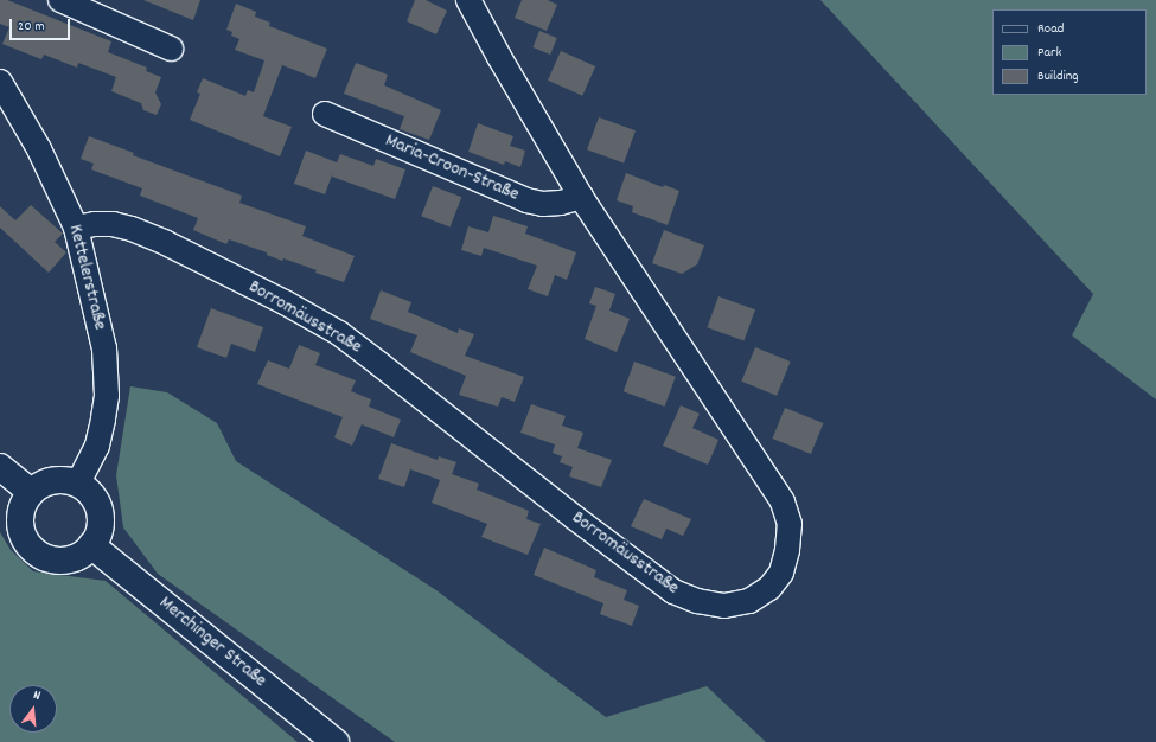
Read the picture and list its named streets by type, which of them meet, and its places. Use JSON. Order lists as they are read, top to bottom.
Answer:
{
  "streets": {
    "street": [
      "Maria-Croon-Straße",
      "Kettelerstraße",
      "Borromäusstraße",
      "Merchinger Straße"
    ]
  },
  "crossings": [
    ["Maria-Croon-Straße", "Borromäusstraße"],
    ["Kettelerstraße", "Borromäusstraße"],
    ["Kettelerstraße", "Merchinger Straße"]
  ],
  "legend": ["Road", "Park", "Building"],
  "scale_bar": "20 m",
  "north": "top"
}
